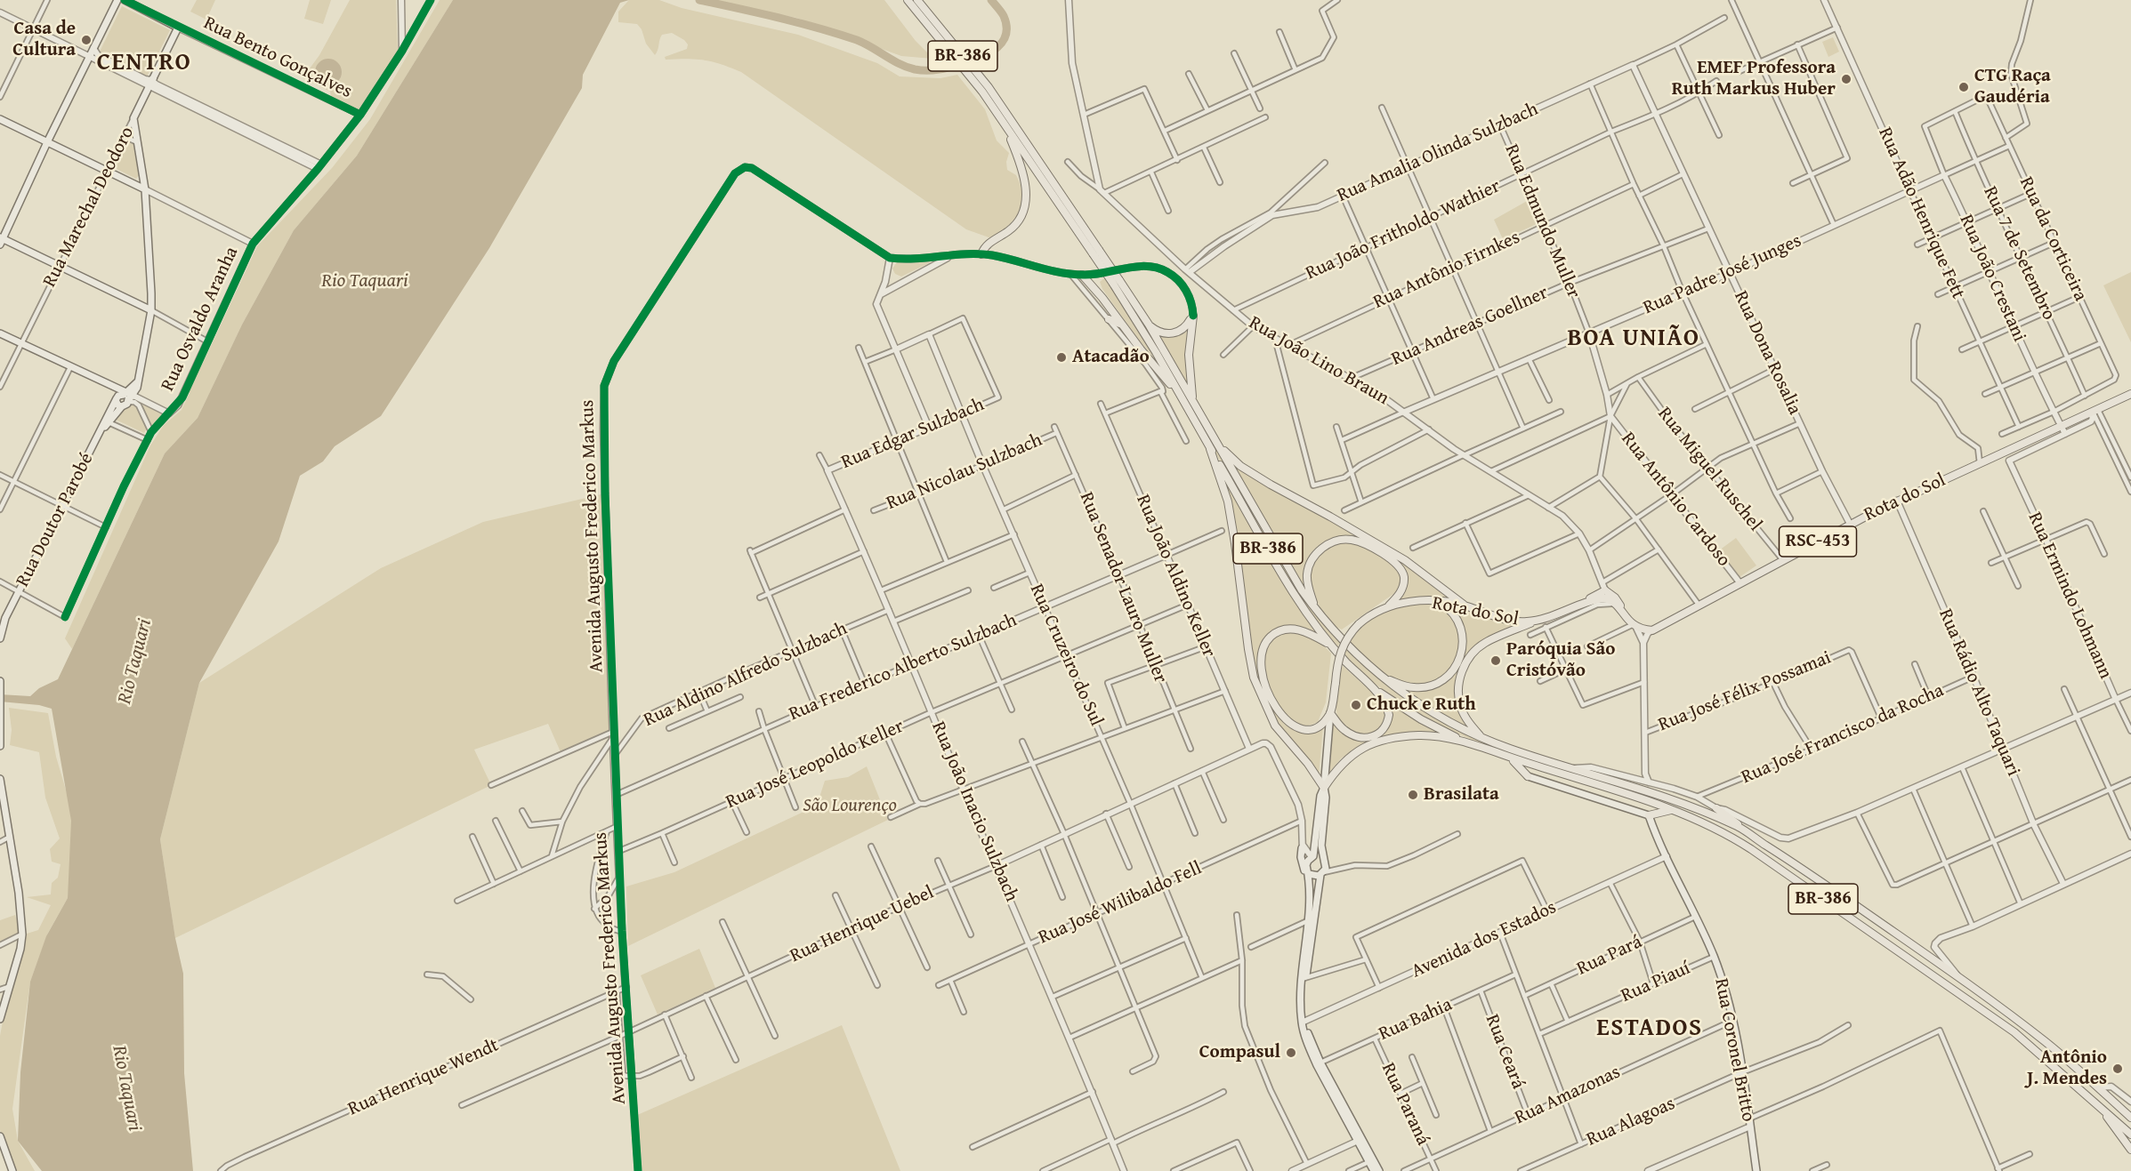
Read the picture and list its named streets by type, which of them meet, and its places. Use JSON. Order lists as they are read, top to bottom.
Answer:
{
  "streets": {
    "highway": ["BR-386", "Rota do Sol", "RSC-453"],
    "main road": [
      "Rua Bento Gonçalves",
      "Rua Marechal Deodoro",
      "Rua Doutor Parobé",
      "Rua Coronel Britto"
    ],
    "street": [
      "Rua Amalia Olinda Sulzbach",
      "Rua Adão Henrique Fett",
      "Rua Edmundo Muller",
      "Rua João Fritholdo Wathier",
      "Rua da Corticeira",
      "Rua 7 de Setembro",
      "Rua Antônio Firnkes",
      "Rua Padre José Junges",
      "Rua João Crestani",
      "Rua Osvaldo Aranha",
      "Rua Andreas Goellner",
      "Rua Dona Rosalia",
      "Rua João Lino Braun",
      "Rua Edgar Sulzbach",
      "Rua Miguel Ruschel",
      "Rua Nicolau Sulzbach",
      "Rua Antônio Cardoso",
      "Avenida Augusto Frederico Markus",
      "Rua João Aldino Keller",
      "Rua Senador Lauro Muller",
      "Rua Ermindo Lohmann",
      "Rua Cruzeiro do Sul",
      "Rua Frederico Alberto Sulzbach",
      "Rua Aldino Alfredo Sulzbach",
      "Rua José Félix Possamai",
      "Rua Rádio Alto Taquari",
      "Rua José Francisco da Rocha",
      "Rua José Leopoldo Keller",
      "Rua João Inacio Sulzbach",
      "Rua José Wilibaldo Fell",
      "Rua Henrique Uebel",
      "Avenida dos Estados",
      "Rua Pará",
      "Rua Piauí",
      "Rua Bahia",
      "Rua Ceará",
      "Rua Henrique Wendt",
      "Rua Amazonas",
      "Rua Paraná",
      "Rua Alagoas"
    ]
  },
  "crossings": [
    ["Rua Bento Gonçalves", "Rua Marechal Deodoro"],
    ["Rua Bento Gonçalves", "Rua Osvaldo Aranha"],
    ["Rua Amalia Olinda Sulzbach", "Rua Edmundo Muller"],
    ["Rua Amalia Olinda Sulzbach", "Rua Dona Rosalia"],
    ["Rua Amalia Olinda Sulzbach", "Rua João Lino Braun"],
    ["Rua Adão Henrique Fett", "Rua Padre José Junges"],
    ["Rua Edmundo Muller", "Rua João Fritholdo Wathier"],
    ["Rua Edmundo Muller", "Rua Antônio Firnkes"],
    ["Rua Edmundo Muller", "Rua Padre José Junges"],
    ["Rua Edmundo Muller", "Rua Andreas Goellner"],
    ["Rua Edmundo Muller", "Rua Antônio Cardoso"],
    ["Rua João Fritholdo Wathier", "Rua Dona Rosalia"],
    ["Rua João Fritholdo Wathier", "Rua João Lino Braun"],
    ["Rua da Corticeira", "Rua 7 de Setembro"],
    ["Rua da Corticeira", "Rua Padre José Junges"],
    ["Rua da Corticeira", "Rua João Crestani"],
    ["Rua 7 de Setembro", "Rua Padre José Junges"],
    ["Rua 7 de Setembro", "Rua João Crestani"],
    ["Rua Antônio Firnkes", "Rua João Lino Braun"],
    ["Rua Padre José Junges", "Rua João Crestani"],
    ["Rua Padre José Junges", "Rua Dona Rosalia"],
    ["Rua Padre José Junges", "Rua João Lino Braun"],
    ["Rua João Crestani", "Rota do Sol"],
    ["Rua Osvaldo Aranha", "Rua Doutor Parobé"],
    ["Rua Andreas Goellner", "Rua Dona Rosalia"],
    ["Rua Andreas Goellner", "Rua João Lino Braun"],
    ["Rua Dona Rosalia", "Rota do Sol"],
    ["Rua João Lino Braun", "Rota do Sol"],
    ["Rua Edgar Sulzbach", "Rua Cruzeiro do Sul"],
    ["Rua Edgar Sulzbach", "Rua João Inacio Sulzbach"],
    ["Rua Miguel Ruschel", "Rota do Sol"],
    ["Rua Nicolau Sulzbach", "Rua Senador Lauro Muller"],
    ["Rua Nicolau Sulzbach", "Rua Cruzeiro do Sul"],
    ["Rota do Sol", "Rua Antônio Cardoso"],
    ["Rota do Sol", "Rua Rádio Alto Taquari"],
    ["Avenida Augusto Frederico Markus", "Rua Frederico Alberto Sulzbach"],
    ["Avenida Augusto Frederico Markus", "Rua Aldino Alfredo Sulzbach"],
    ["Avenida Augusto Frederico Markus", "Rua José Leopoldo Keller"],
    ["Avenida Augusto Frederico Markus", "Rua Henrique Uebel"],
    ["Avenida Augusto Frederico Markus", "Rua Henrique Wendt"],
    ["Rua João Aldino Keller", "Rua Frederico Alberto Sulzbach"],
    ["Rua João Aldino Keller", "Rua José Leopoldo Keller"],
    ["Rua João Aldino Keller", "Rua Henrique Uebel"],
    ["Rua Senador Lauro Muller", "Rua Frederico Alberto Sulzbach"],
    ["Rua Senador Lauro Muller", "Rua José Leopoldo Keller"],
    ["Rua Cruzeiro do Sul", "Rua Frederico Alberto Sulzbach"],
    ["Rua Cruzeiro do Sul", "Rua José Leopoldo Keller"],
    ["Rua Cruzeiro do Sul", "Rua José Wilibaldo Fell"],
    ["Rua Cruzeiro do Sul", "Rua Henrique Uebel"],
    ["Rua Frederico Alberto Sulzbach", "Rua João Inacio Sulzbach"],
    ["Rua Aldino Alfredo Sulzbach", "Rua João Inacio Sulzbach"],
    ["Rua José Félix Possamai", "Rua José Francisco da Rocha"],
    ["Rua Rádio Alto Taquari", "Rua José Francisco da Rocha"],
    ["Rua José Leopoldo Keller", "Rua João Inacio Sulzbach"],
    ["Rua João Inacio Sulzbach", "Rua José Wilibaldo Fell"],
    ["Rua João Inacio Sulzbach", "Rua Henrique Uebel"],
    ["Rua José Wilibaldo Fell", "Rua Henrique Uebel"],
    ["Avenida dos Estados", "Rua Coronel Britto"],
    ["Rua Pará", "Rua Coronel Britto"],
    ["Rua Piauí", "Rua Coronel Britto"],
    ["Rua Bahia", "Rua Ceará"],
    ["Rua Bahia", "Rua Paraná"],
    ["Rua Coronel Britto", "Rua Amazonas"],
    ["Rua Coronel Britto", "Rua Alagoas"],
    ["Rua Ceará", "Rua Amazonas"],
    ["Rua Amazonas", "Rua Paraná"]
  ],
  "districts": ["CENTRO", "BOA UNIÃO", "ESTADOS"],
  "water": ["Rio Taquari"],
  "parks": ["São Lourenço"],
  "places": [
    "Casa de Cultura",
    "EMEF Professora Ruth Markus Huber",
    "CTG Raça Gaudéria",
    "Atacadão",
    "Paróquia São Cristóvão",
    "Chuck e Ruth",
    "Brasilata",
    "Compasul",
    "Antônio J. Mendes"
  ]
}
